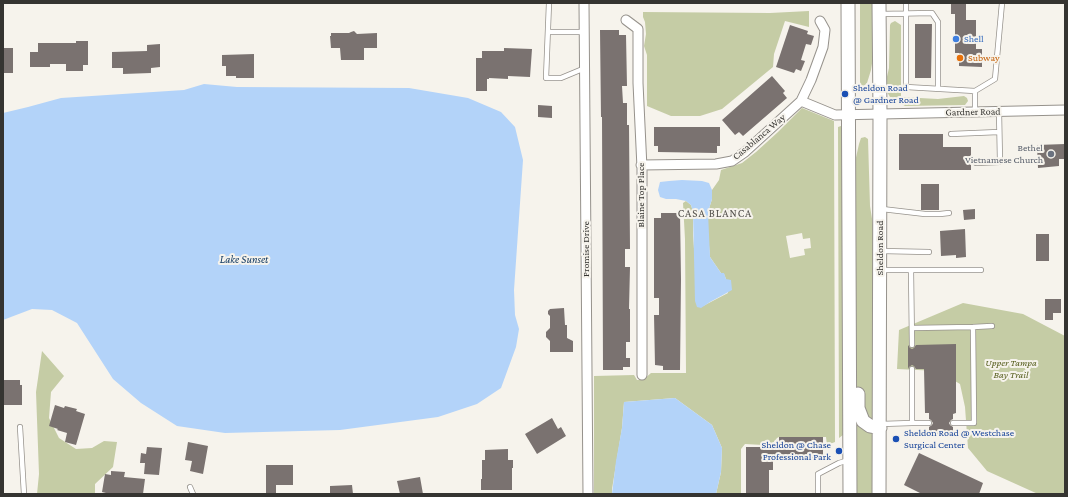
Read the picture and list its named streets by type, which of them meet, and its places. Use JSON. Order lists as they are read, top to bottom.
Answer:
{
  "streets": {
    "main road": ["Sheldon Road"],
    "street": [
      "Gardner Road",
      "Casablanca Way",
      "Blaine Top Place",
      "Promise Drive"
    ]
  },
  "crossings": [
    ["Gardner Road", "Sheldon Road"],
    ["Casablanca Way", "Blaine Top Place"]
  ],
  "districts": ["CASA BLANCA"],
  "water": ["Lake Sunset"],
  "parks": ["Upper Tampa Bay Trail"],
  "places": [
    "Shell",
    "Subway",
    "Sheldon Road @ Gardner Road",
    "Bethel Vietnamese Church",
    "Sheldon Road @ Westchase Surgical Center",
    "Sheldon @ Chase Professional Park"
  ]
}
